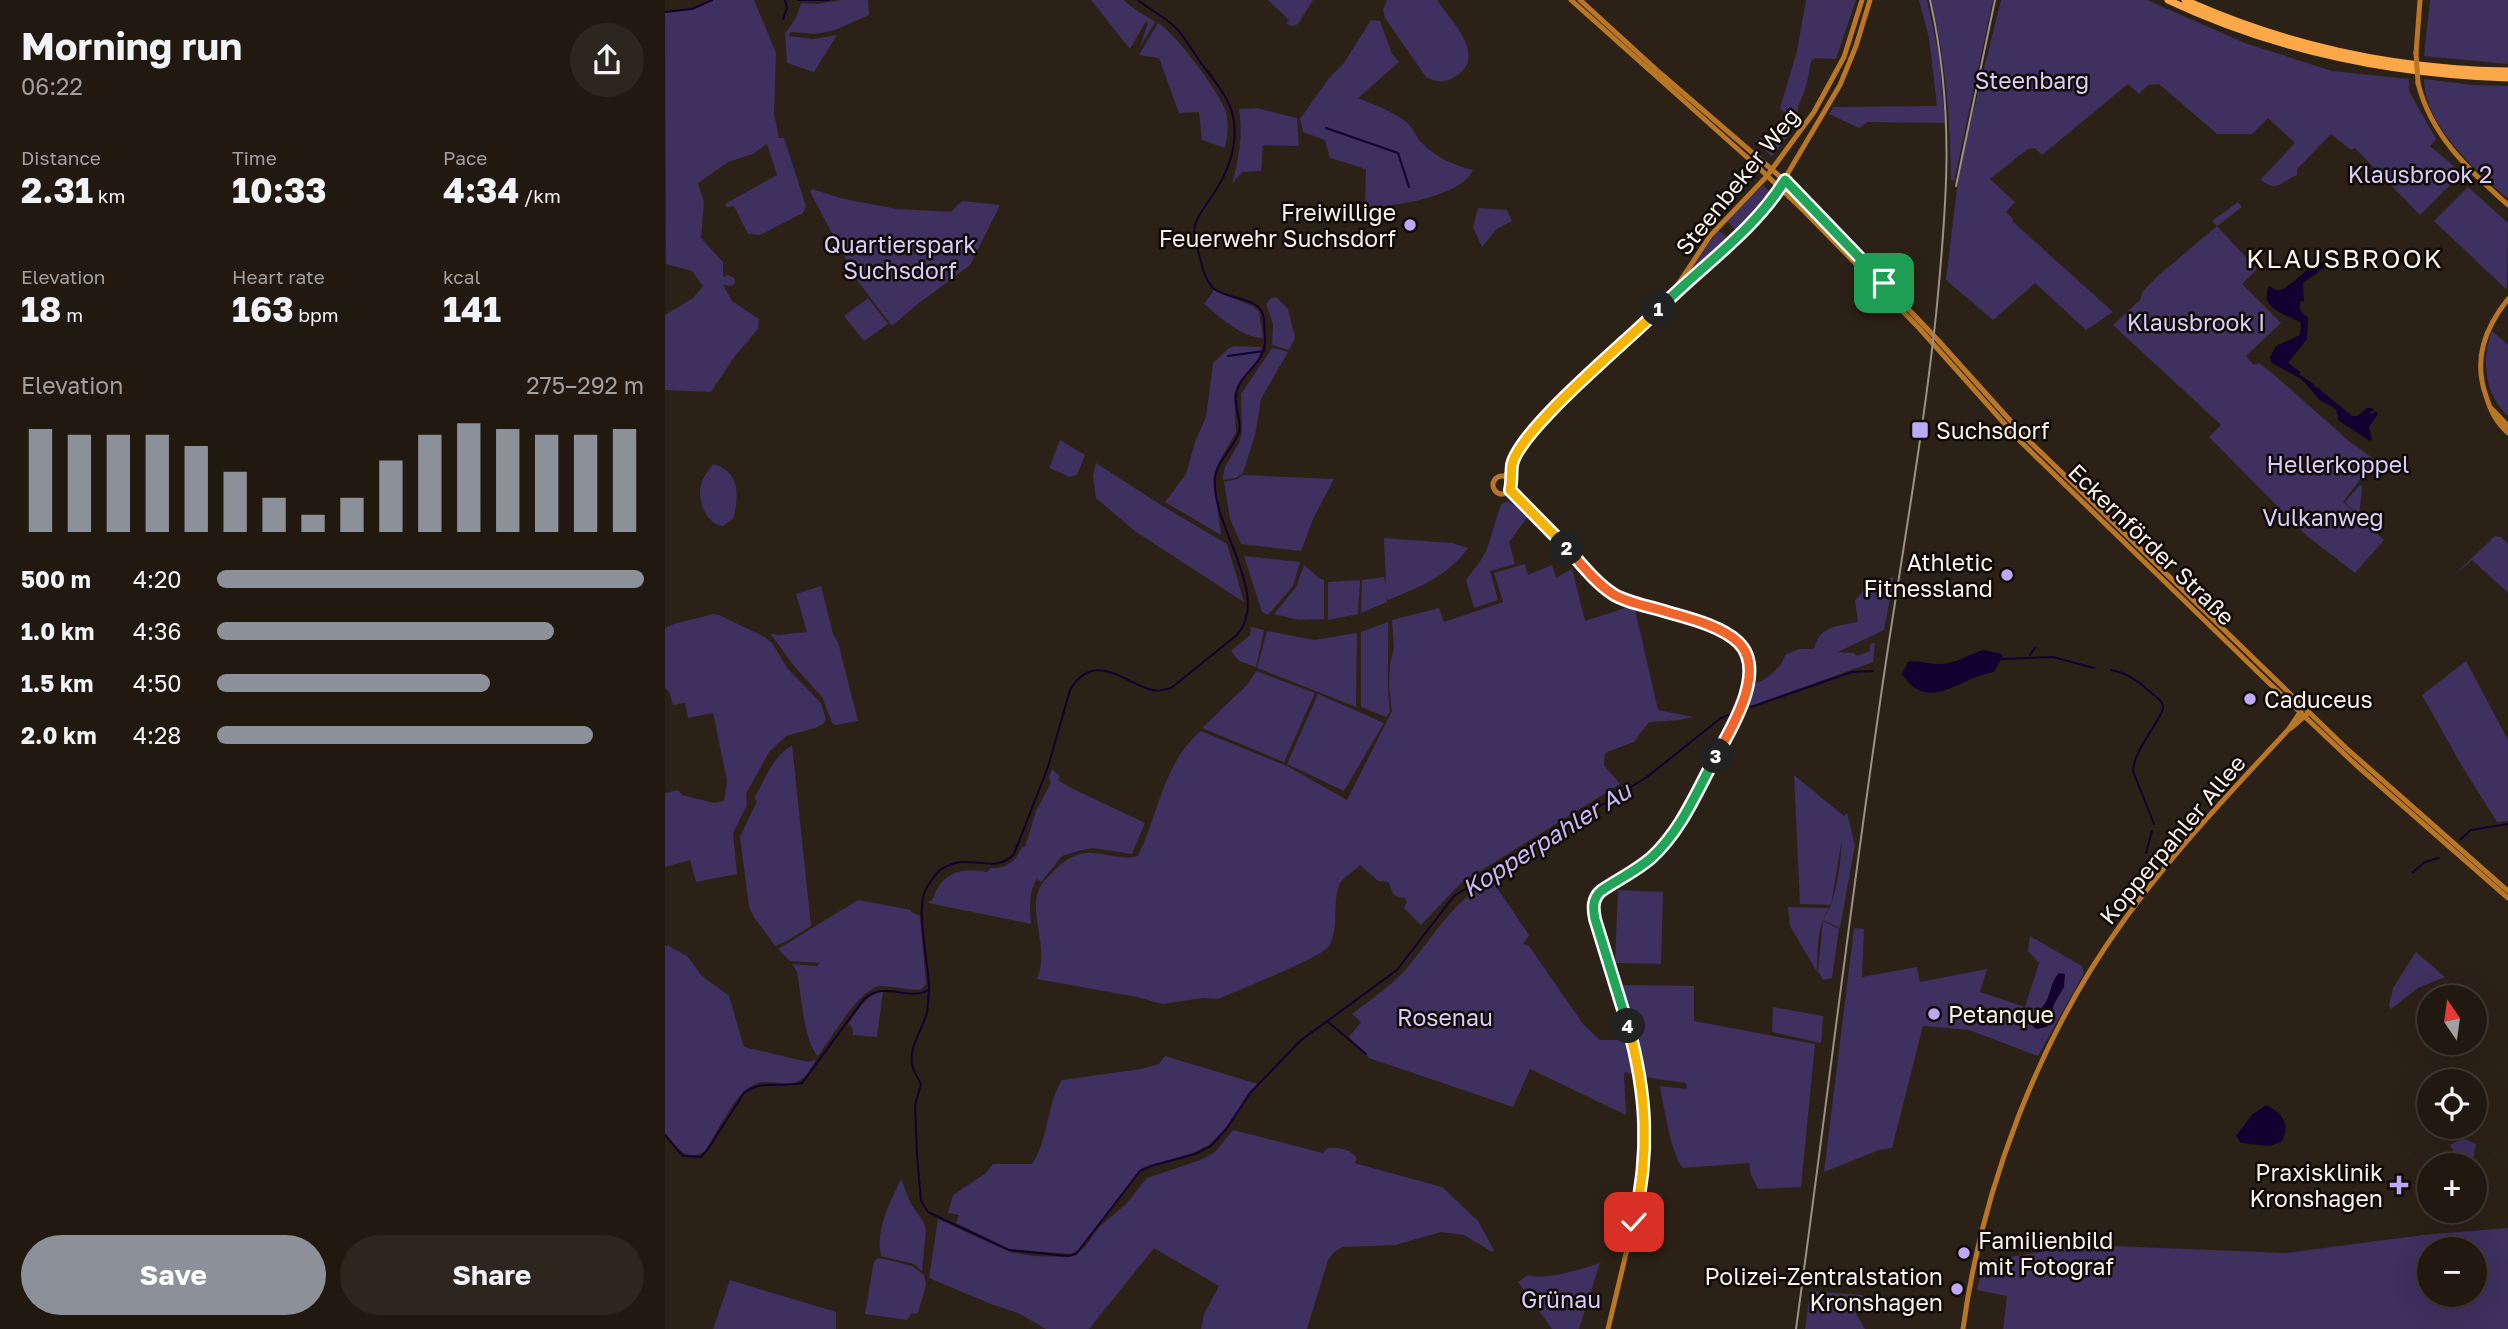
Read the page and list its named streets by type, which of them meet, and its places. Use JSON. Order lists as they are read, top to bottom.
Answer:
{
  "streets": {
    "street": ["Steenbeker Weg", "Eckernförder Straße", "Kopperpahler Allee"]
  },
  "crossings": [
    ["Steenbeker Weg", "Eckernförder Straße"],
    ["Eckernförder Straße", "Kopperpahler Allee"]
  ],
  "districts": ["KLAUSBROOK"],
  "water": ["Kopperpahler Au"],
  "parks": [
    "Steenbarg",
    "Klausbrook 2",
    "Quartierspark Suchsdorf",
    "Klausbrook I",
    "Hellerkoppel",
    "Vulkanweg",
    "Rosenau",
    "Grünau"
  ],
  "places": {
    "other": [
      "Freiwillige Feuerwehr Suchsdorf",
      "Athletic Fitnessland",
      "Caduceus",
      "Petanque",
      "Familienbild mit Fotograf",
      "Polizei-Zentralstation Kronshagen"
    ],
    "transit": ["Suchsdorf"],
    "health": ["Praxisklinik Kronshagen"]
  },
  "north": "top",
  "page": {
    "heading": ["Morning run", "06:22"],
    "stats": [
      ["Distance", "2.31 km"],
      ["Time", "10:33"],
      ["Pace", "4:34 /km"],
      ["Elevation", "18 m"],
      ["Heart rate", "163 bpm"],
      ["kcal", "141"]
    ],
    "pins": [
      "1",
      "2",
      "3",
      "4"
    ],
    "chart": ["Elevation", "275–292 m"],
    "list": [
      {
        "name": "500 m",
        "note": "4:20"
      },
      {
        "name": "1.0 km",
        "note": "4:36"
      },
      {
        "name": "1.5 km",
        "note": "4:50"
      },
      {
        "name": "2.0 km",
        "note": "4:28"
      }
    ],
    "map_buttons": ["+", "−"],
    "buttons": ["Save", "Share"]
  }
}
